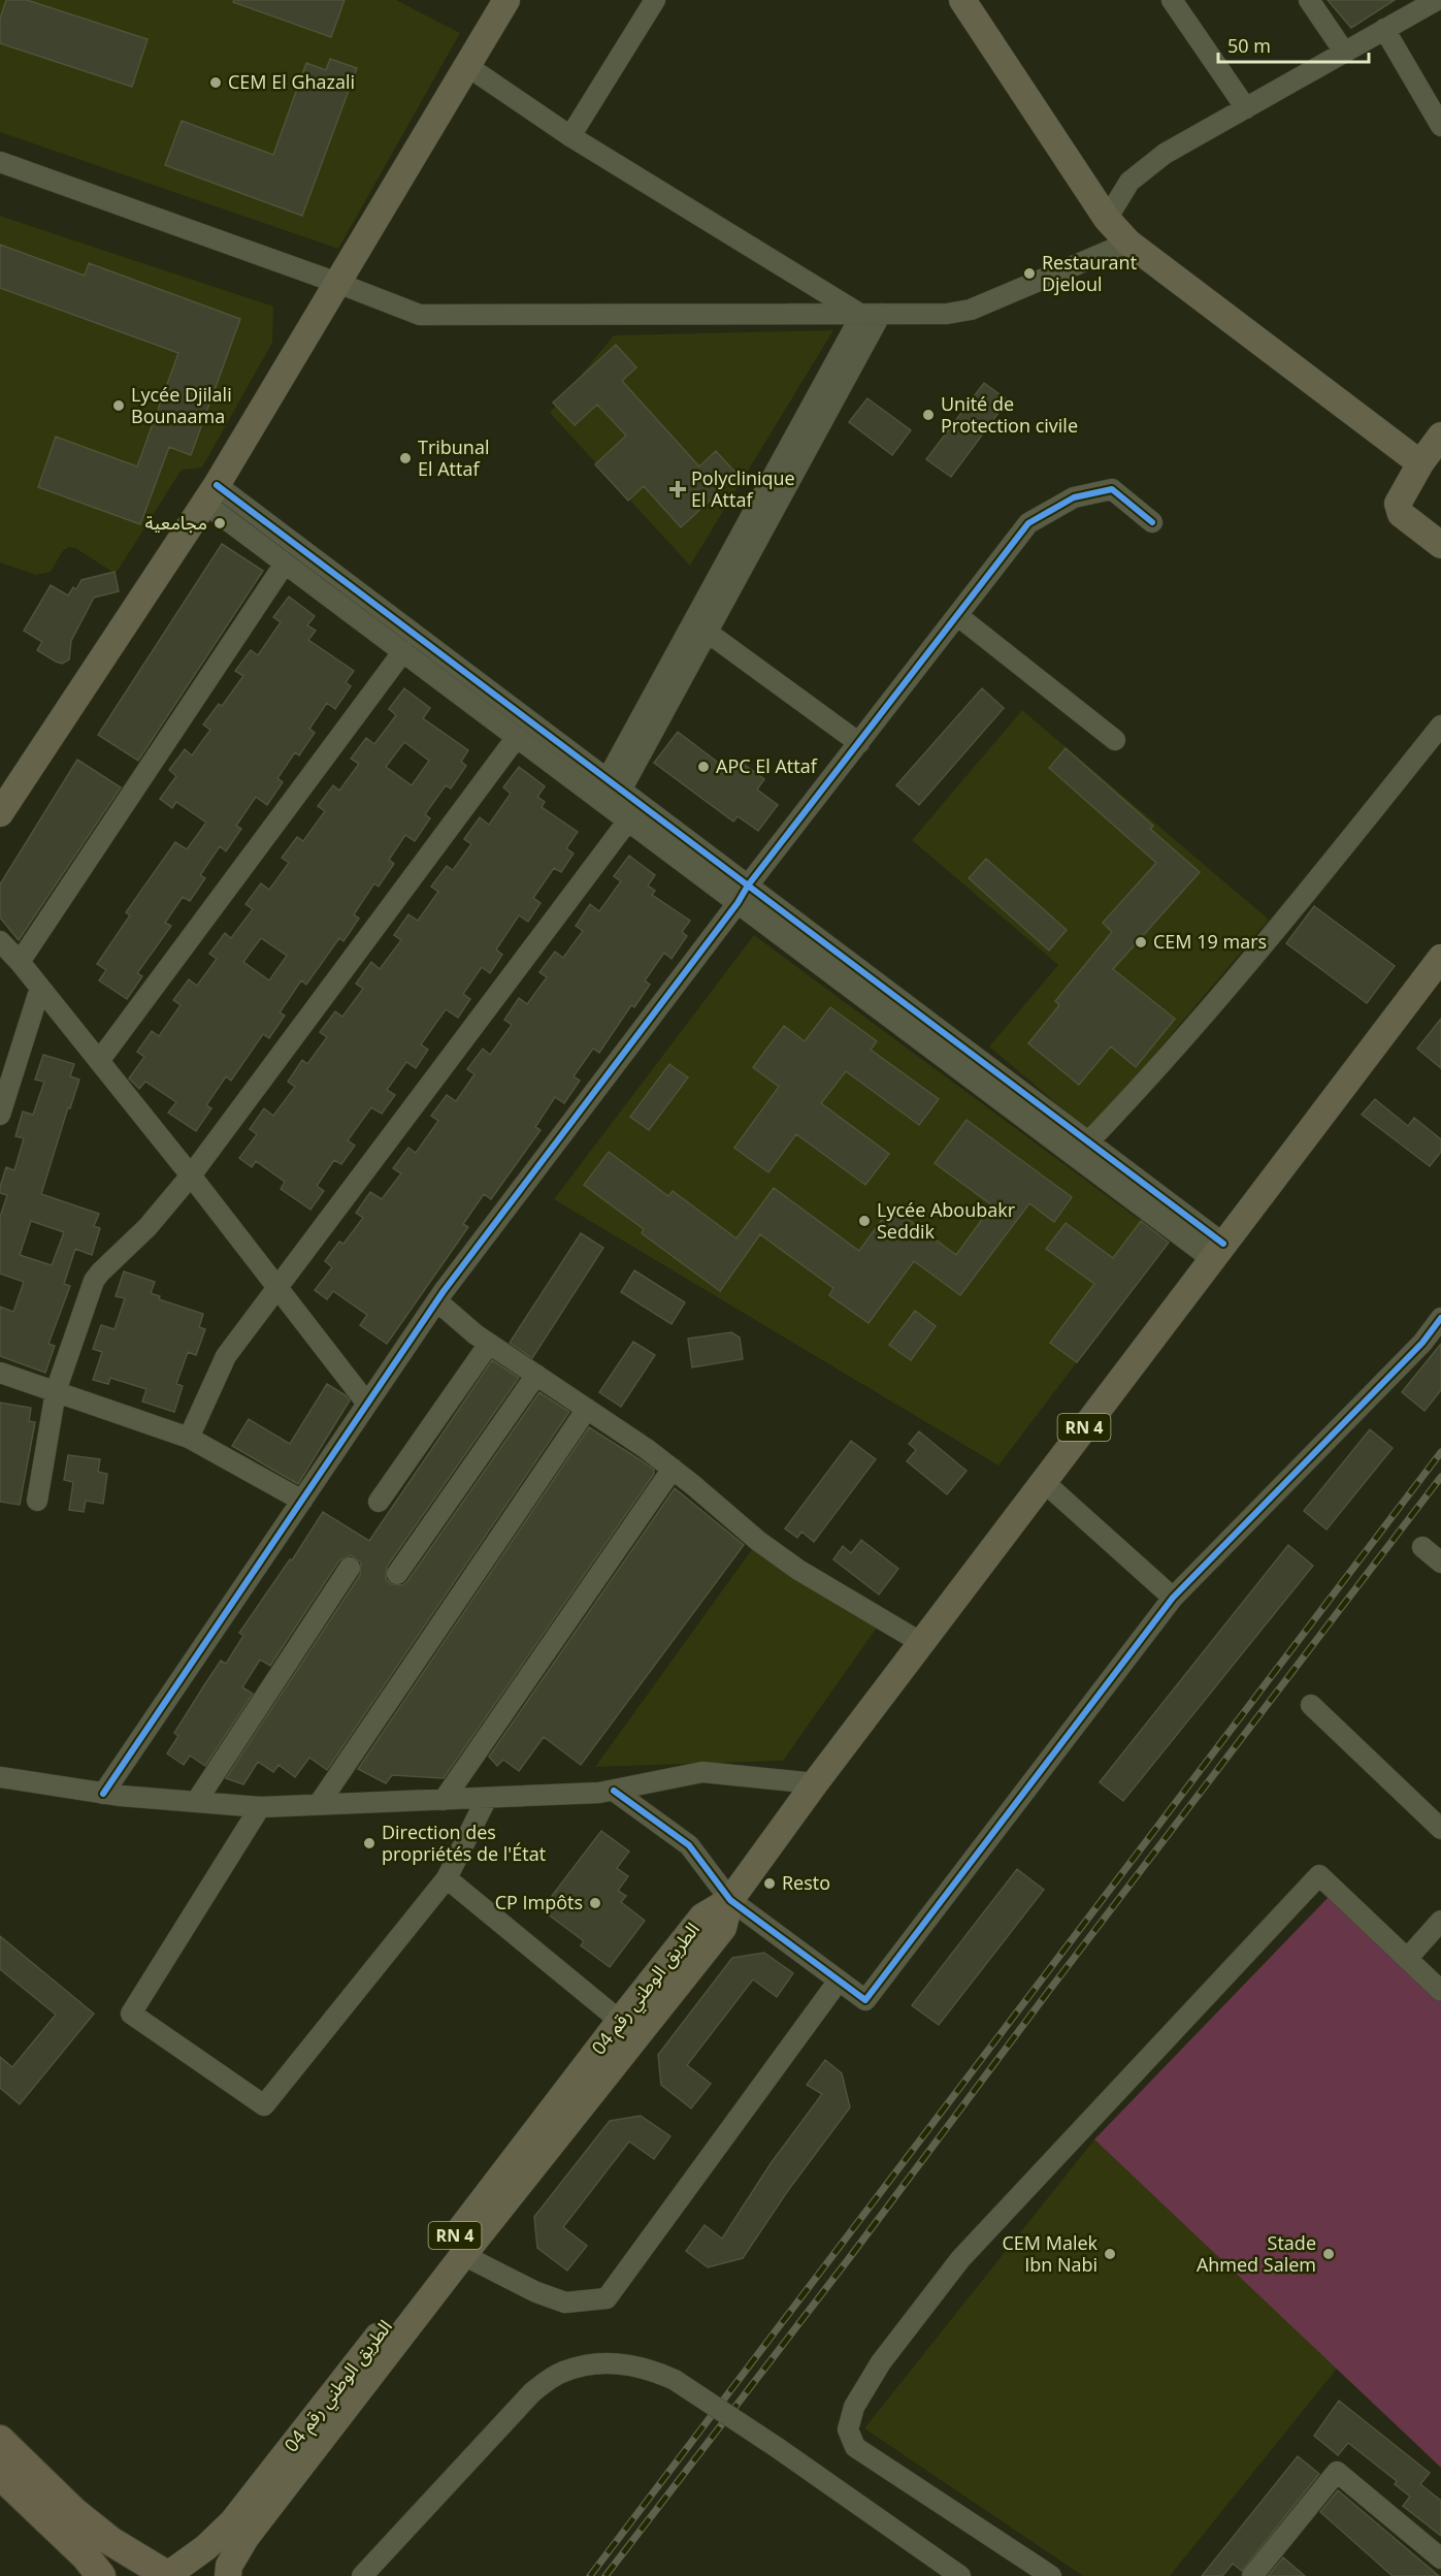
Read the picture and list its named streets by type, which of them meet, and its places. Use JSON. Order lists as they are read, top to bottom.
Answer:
{
  "streets": {
    "main road": ["RN 4", "الطريق الوطني رقم 04"]
  },
  "crossings": [
    ["RN 4", "الطريق الوطني رقم 04"]
  ],
  "places": {
    "other": [
      "CEM El Ghazali",
      "Restaurant Djeloul",
      "Lycée Djilali Bounaama",
      "Unité de Protection civile",
      "Tribunal El Attaf",
      "مجامعية",
      "APC El Attaf",
      "CEM 19 mars",
      "Lycée Aboubakr Seddik",
      "Direction des propriétés de l'État",
      "Resto",
      "CP Impôts",
      "CEM Malek Ibn Nabi",
      "Stade Ahmed Salem"
    ],
    "health": ["Polyclinique El Attaf"]
  },
  "scale_bar": "50 m"
}
